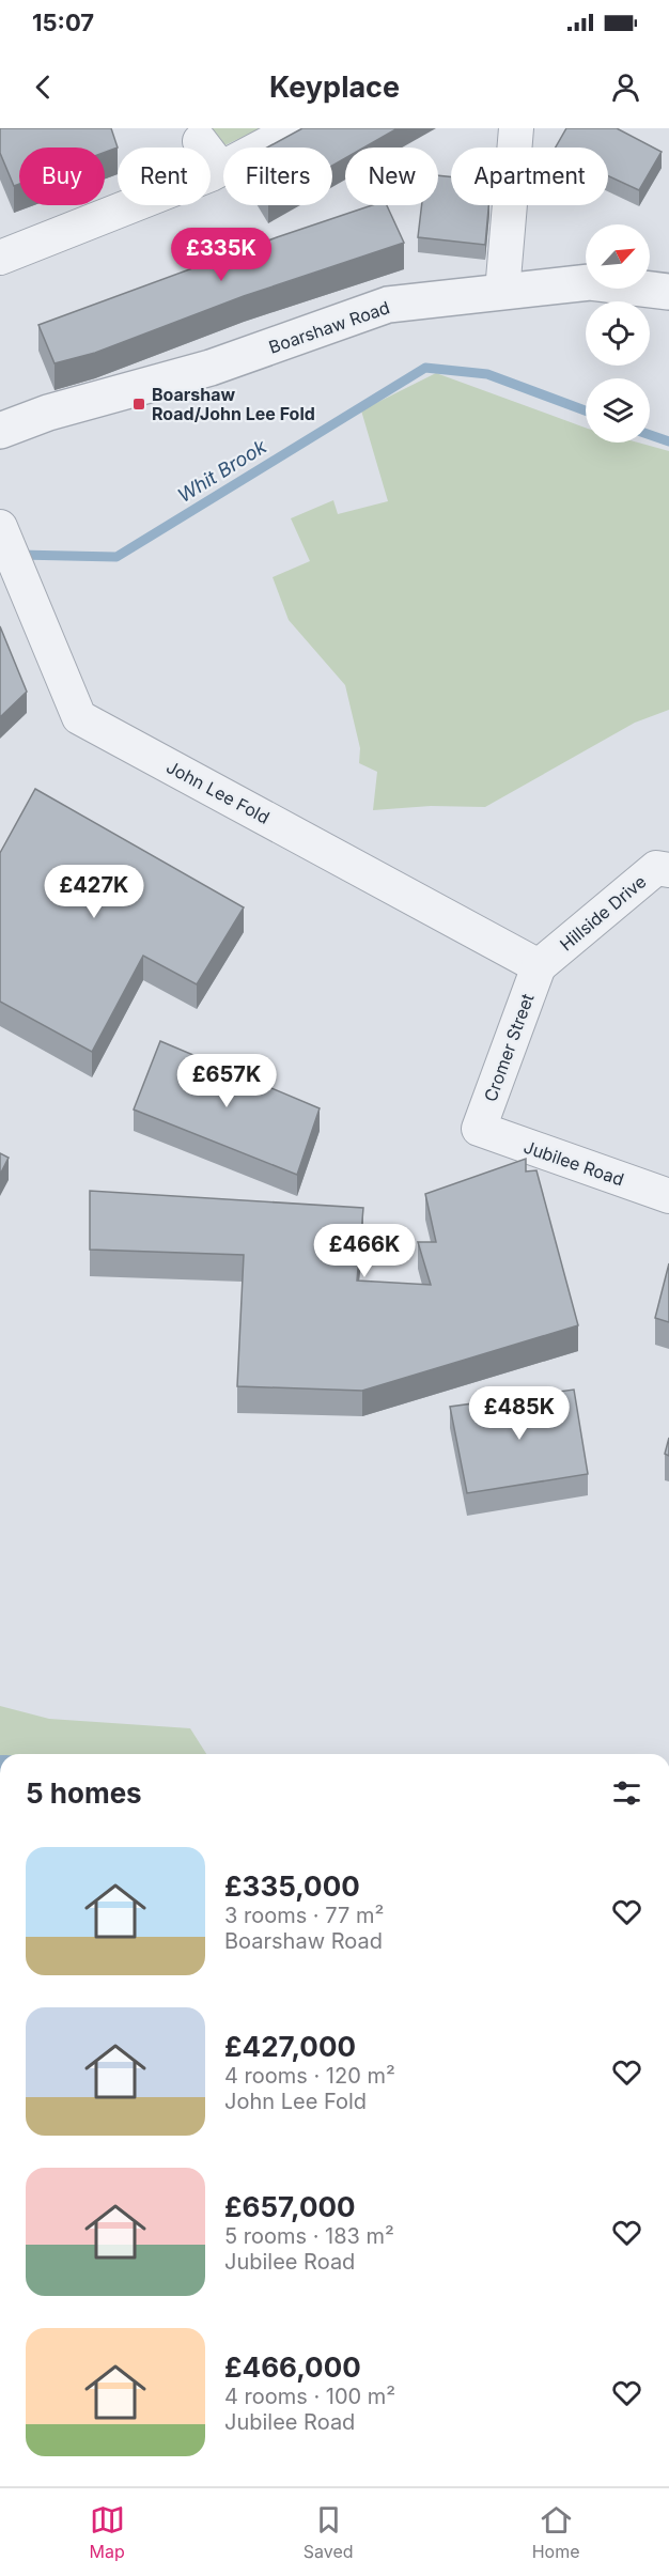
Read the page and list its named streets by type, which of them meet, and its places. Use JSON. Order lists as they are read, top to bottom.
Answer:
{
  "streets": {
    "street": [
      "Boarshaw Road",
      "John Lee Fold",
      "Hillside Drive",
      "Cromer Street",
      "Jubilee Road"
    ]
  },
  "crossings": [
    ["John Lee Fold", "Hillside Drive"],
    ["John Lee Fold", "Cromer Street"],
    ["Hillside Drive", "Cromer Street"],
    ["Cromer Street", "Jubilee Road"]
  ],
  "water": ["Whit Brook"],
  "places": {
    "transit": ["Boarshaw Road/John Lee Fold"]
  },
  "north": "top right",
  "page": {
    "status": "15:07",
    "header": "Keyplace",
    "chip": [
      "Buy",
      "Rent",
      "Filters",
      "New",
      "Apartment"
    ],
    "price": [
      "£335K",
      "£427K",
      "£657K",
      "£466K",
      "£485K"
    ],
    "heading": "5 homes",
    "list": [
      {
        "name": "£335,000",
        "note": "3 rooms · 77 m² · Boarshaw Road"
      },
      {
        "name": "£427,000",
        "note": "4 rooms · 120 m² · John Lee Fold"
      },
      {
        "name": "£657,000",
        "note": "5 rooms · 183 m² · Jubilee Road"
      },
      {
        "name": "£466,000",
        "note": "4 rooms · 100 m² · Jubilee Road"
      }
    ],
    "tabs": ["Map", "Saved", "Home"]
  }
}
